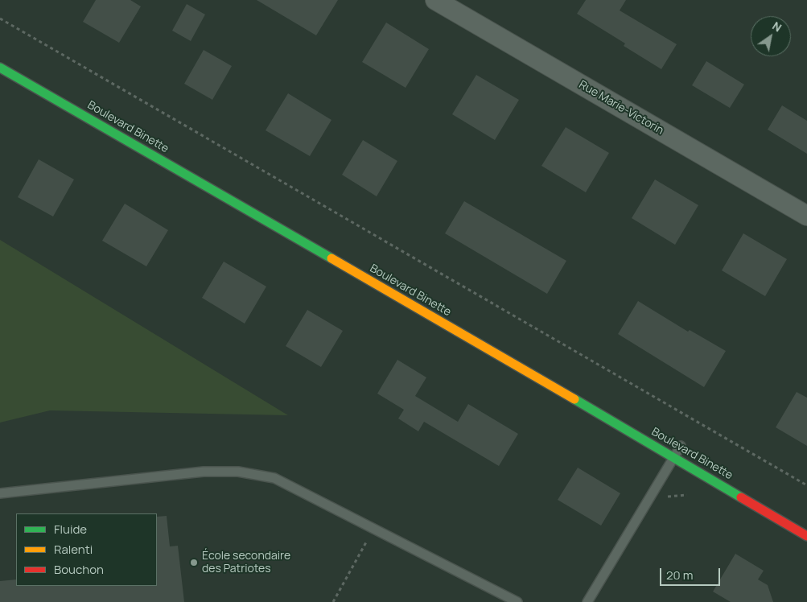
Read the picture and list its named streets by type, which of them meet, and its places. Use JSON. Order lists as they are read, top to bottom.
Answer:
{
  "streets": {
    "street": ["Rue Marie-Victorin", "Boulevard Binette"]
  },
  "places": ["École secondaire des Patriotes"],
  "legend": ["Fluide", "Ralenti", "Bouchon"],
  "scale_bar": "20 m",
  "north": "top right"
}
